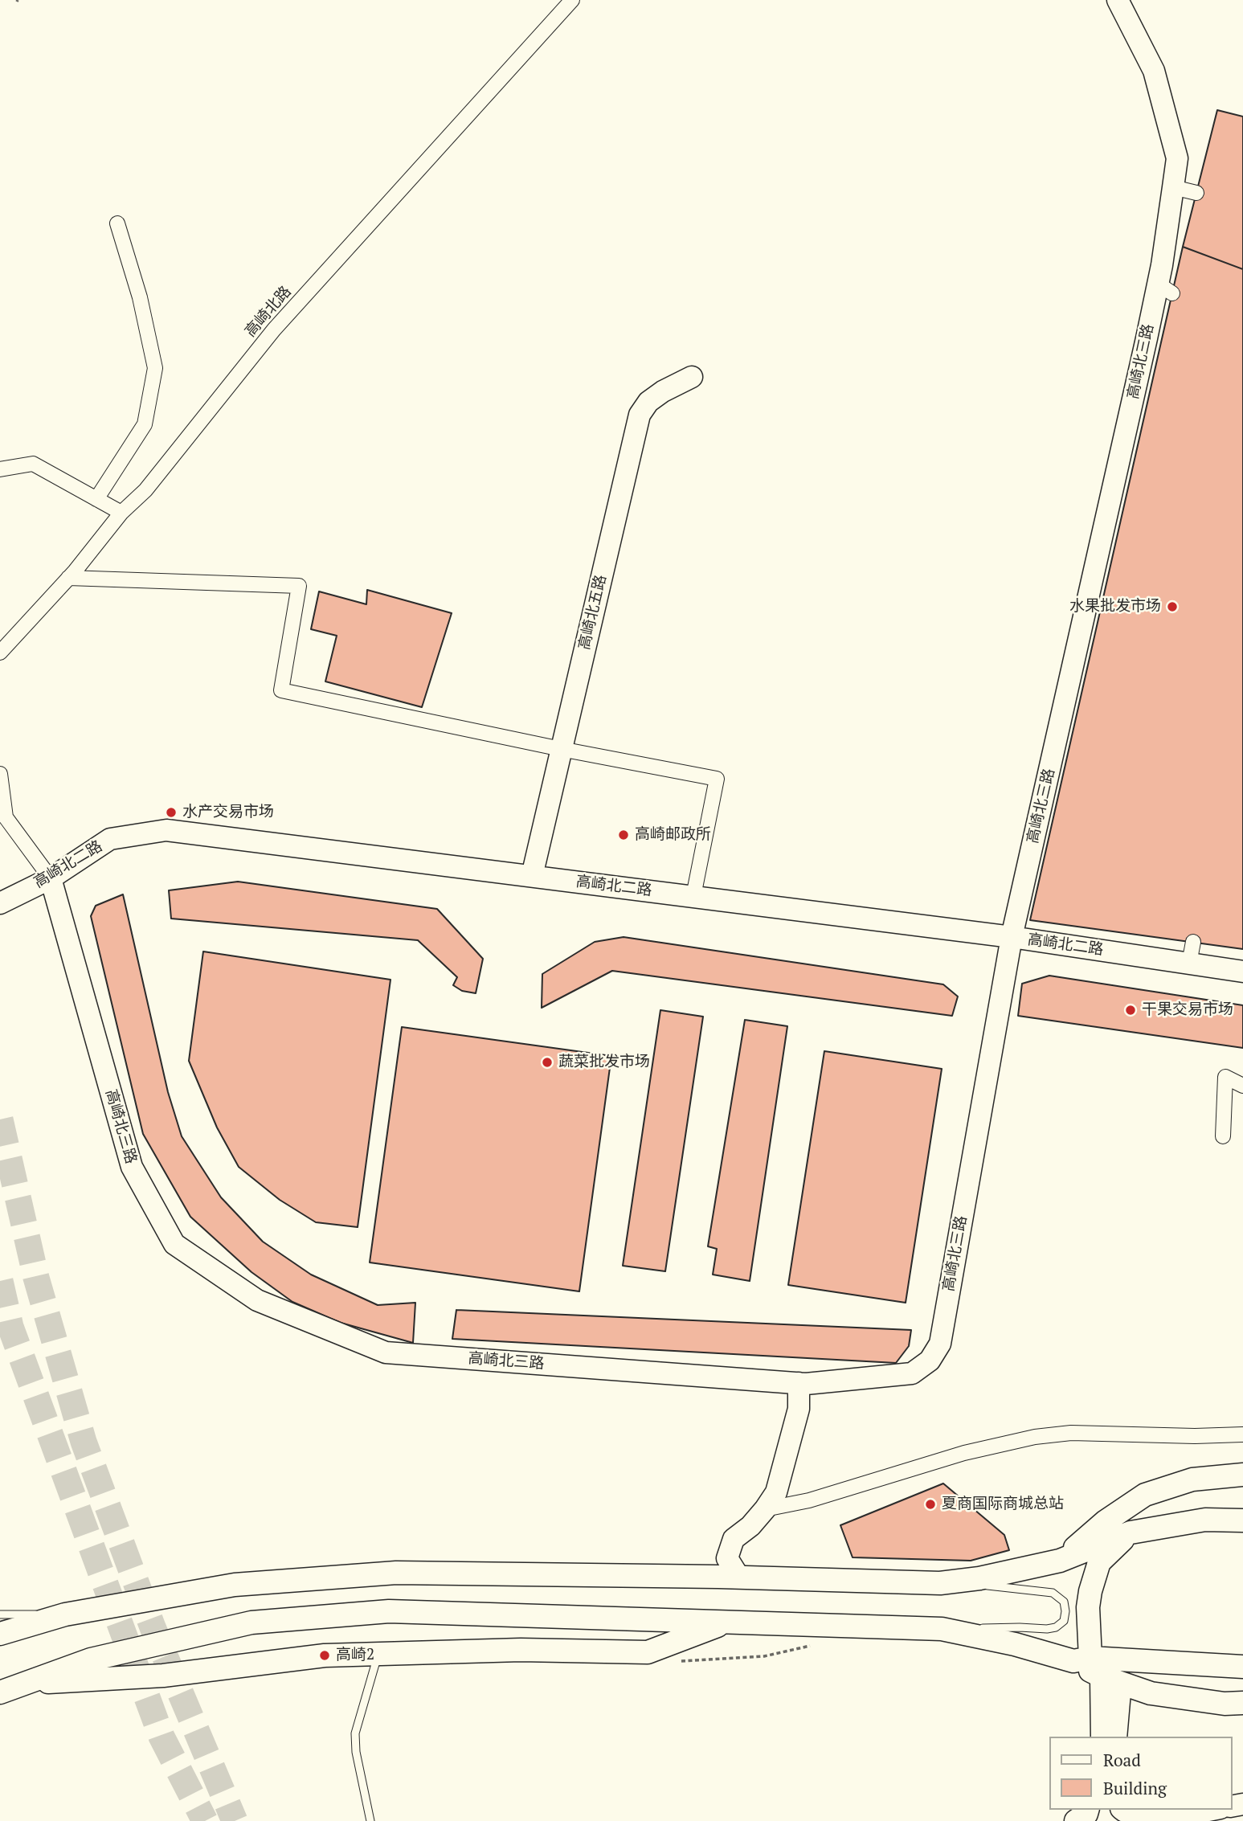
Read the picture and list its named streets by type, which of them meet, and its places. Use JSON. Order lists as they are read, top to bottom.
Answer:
{
  "streets": {
    "street": [
      "高崎北路",
      "高崎北三路",
      "高崎北五路",
      "高崎北二路"
    ]
  },
  "crossings": [
    ["高崎北三路", "高崎北二路"],
    ["高崎北五路", "高崎北二路"]
  ],
  "places": [
    "水果批发市场",
    "水产交易市场",
    "高崎邮政所",
    "干果交易市场",
    "蔬菜批发市场",
    "夏商国际商城总站",
    "高崎2"
  ],
  "legend": ["Road", "Building"]
}
